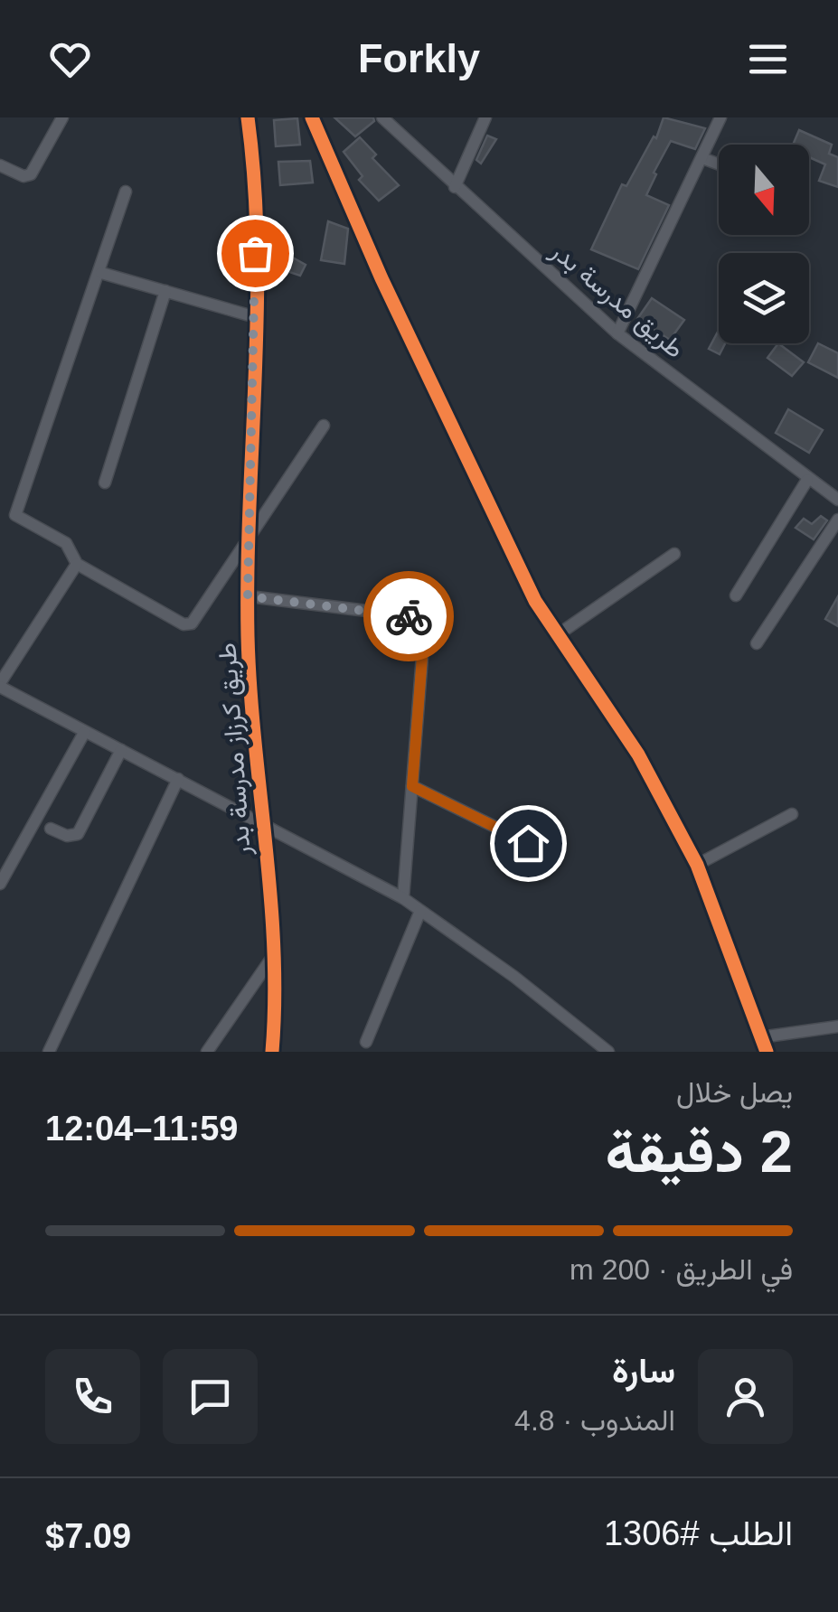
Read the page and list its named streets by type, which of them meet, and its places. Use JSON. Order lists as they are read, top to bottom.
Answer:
{
  "streets": {
    "street": ["طريق مدرسة بدر", "طريق كرزاز مدرسة بدر"]
  },
  "north": "bottom",
  "page": {
    "header": "Forkly",
    "heading": ["2 دقيقة", "يصل خلال", "11:59–12:04"],
    "panel": [
      "سارة",
      "المندوب · 4.8",
      "الطلب #1306",
      "$7.09"
    ],
    "bar": "في الطريق · 200 m"
  }
}
